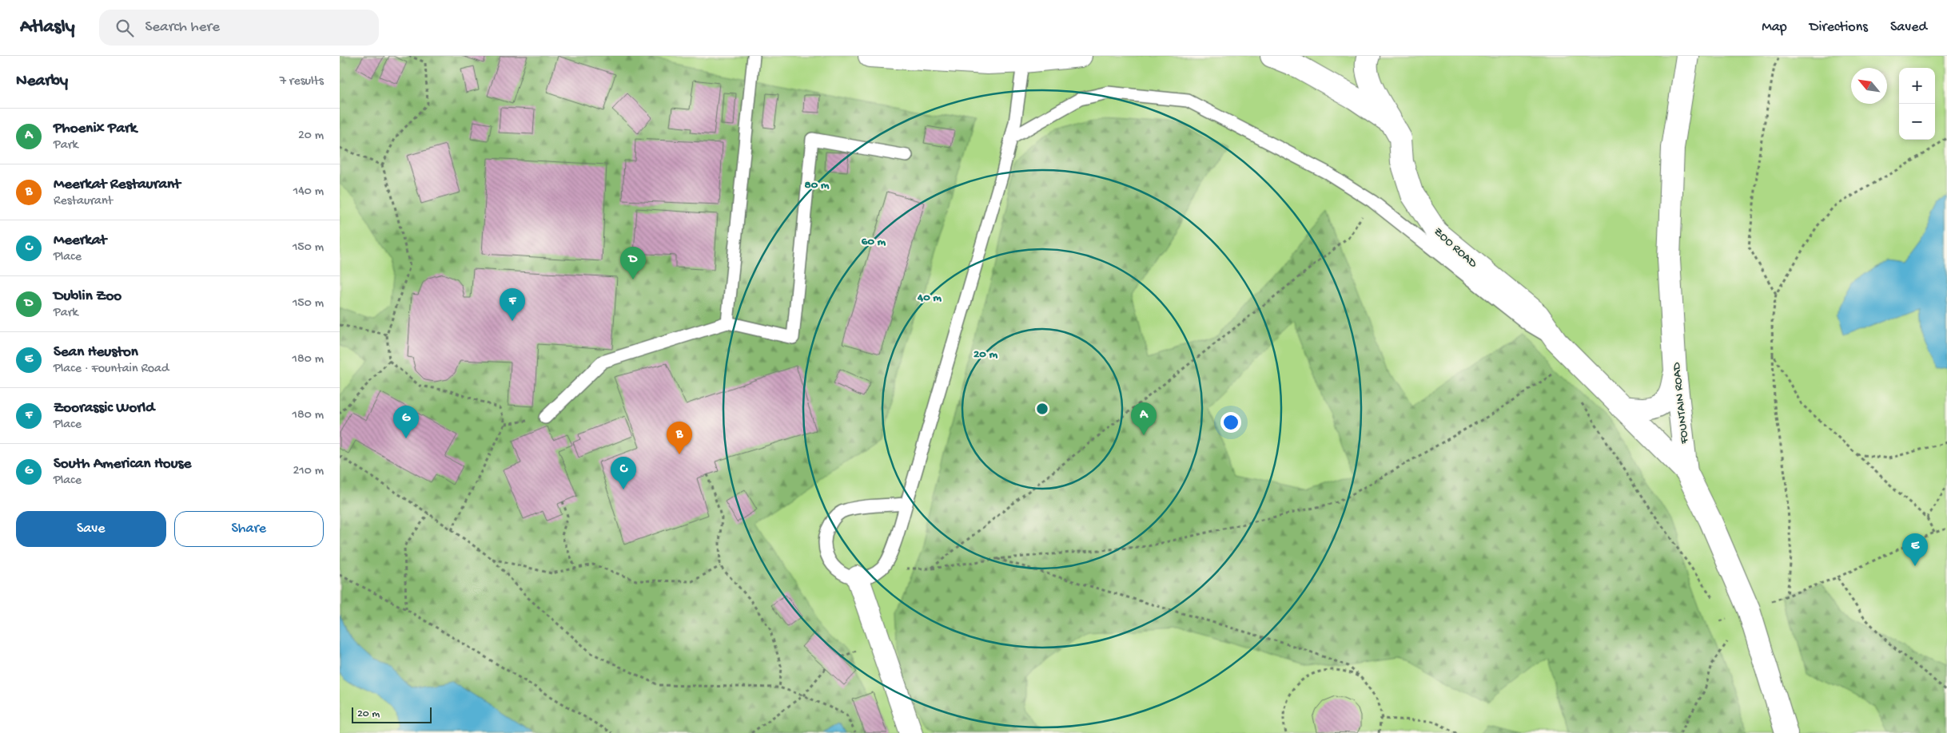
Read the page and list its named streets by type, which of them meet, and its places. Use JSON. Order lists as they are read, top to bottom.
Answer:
{
  "streets": {
    "street": ["ZOO ROAD", "FOUNTAIN ROAD"]
  },
  "crossings": [
    ["ZOO ROAD", "FOUNTAIN ROAD"]
  ],
  "scale_bar": "20 m",
  "north": "top left",
  "page": {
    "header": "Atlasly",
    "search": "Search here",
    "nav": ["Map", "Directions", "Saved"],
    "heading": ["Nearby", "7 results"],
    "map_buttons": ["+", "−"],
    "list": [
      {
        "mark": "A",
        "name": "Phoenix Park",
        "note": "Park",
        "value": "20 m"
      },
      {
        "mark": "B",
        "name": "Meerkat Restaurant",
        "note": "Restaurant",
        "value": "140 m"
      },
      {
        "mark": "C",
        "name": "Meerkat",
        "note": "Place",
        "value": "150 m"
      },
      {
        "mark": "D",
        "name": "Dublin Zoo",
        "note": "Park",
        "value": "150 m"
      },
      {
        "mark": "E",
        "name": "Sean Heuston",
        "note": "Place · Fountain Road",
        "value": "180 m"
      },
      {
        "mark": "F",
        "name": "Zoorassic World",
        "note": "Place",
        "value": "180 m"
      },
      {
        "mark": "G",
        "name": "South American House",
        "note": "Place",
        "value": "210 m"
      }
    ],
    "pins": [
      "D",
      "F",
      "A",
      "G",
      "B",
      "C",
      "E"
    ],
    "buttons": ["Save", "Share"],
    "scale": "20 m"
  },
  "rings": [
    "80 m",
    "60 m",
    "40 m",
    "20 m"
  ]
}
